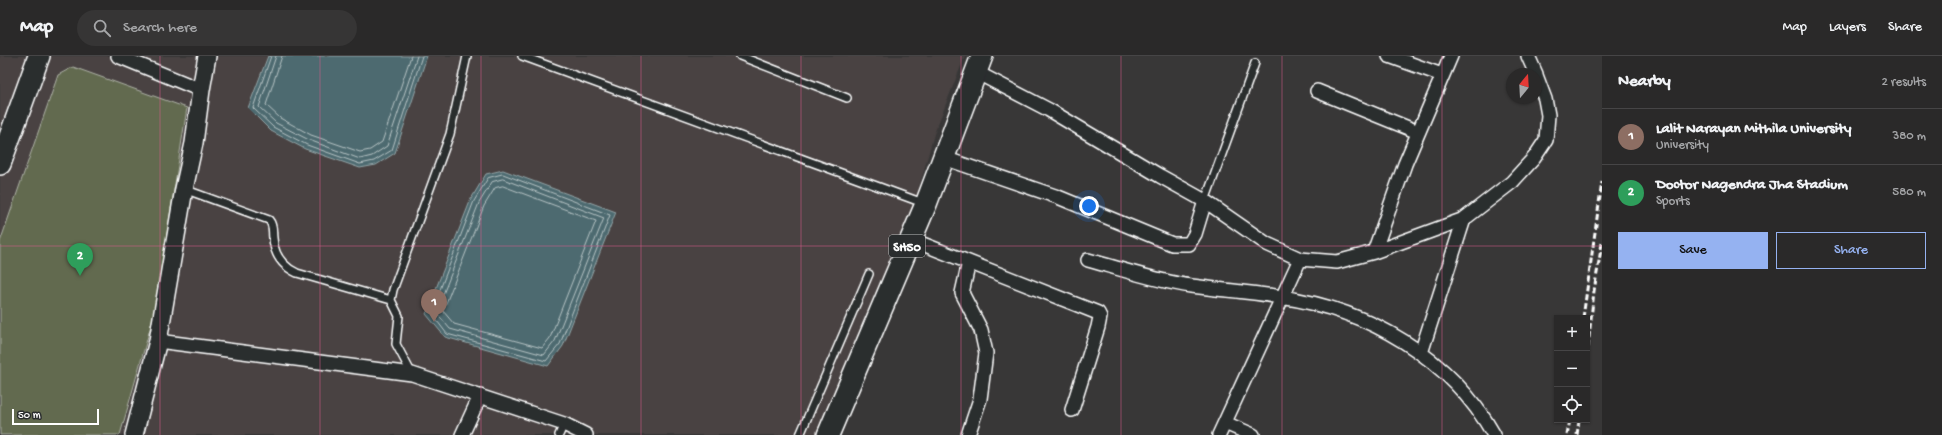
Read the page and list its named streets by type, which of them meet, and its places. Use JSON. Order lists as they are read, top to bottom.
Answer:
{
  "streets": {
    "main road": ["SH50"]
  },
  "scale_bar": "50 m",
  "north": "top",
  "page": {
    "header": "Map",
    "search": "Search here",
    "nav": ["Map", "Layers", "Share"],
    "heading": ["Nearby", "2 results"],
    "list": [
      {
        "mark": "1",
        "name": "Lalit Narayan Mithila University",
        "note": "University",
        "value": "380 m"
      },
      {
        "mark": "2",
        "name": "Doctor Nagendra Jha Stadium",
        "note": "Sports",
        "value": "580 m"
      }
    ],
    "buttons": ["Save", "Share"],
    "pins": ["2", "1"],
    "map_buttons": ["+", "−"],
    "scale": "50 m"
  }
}
